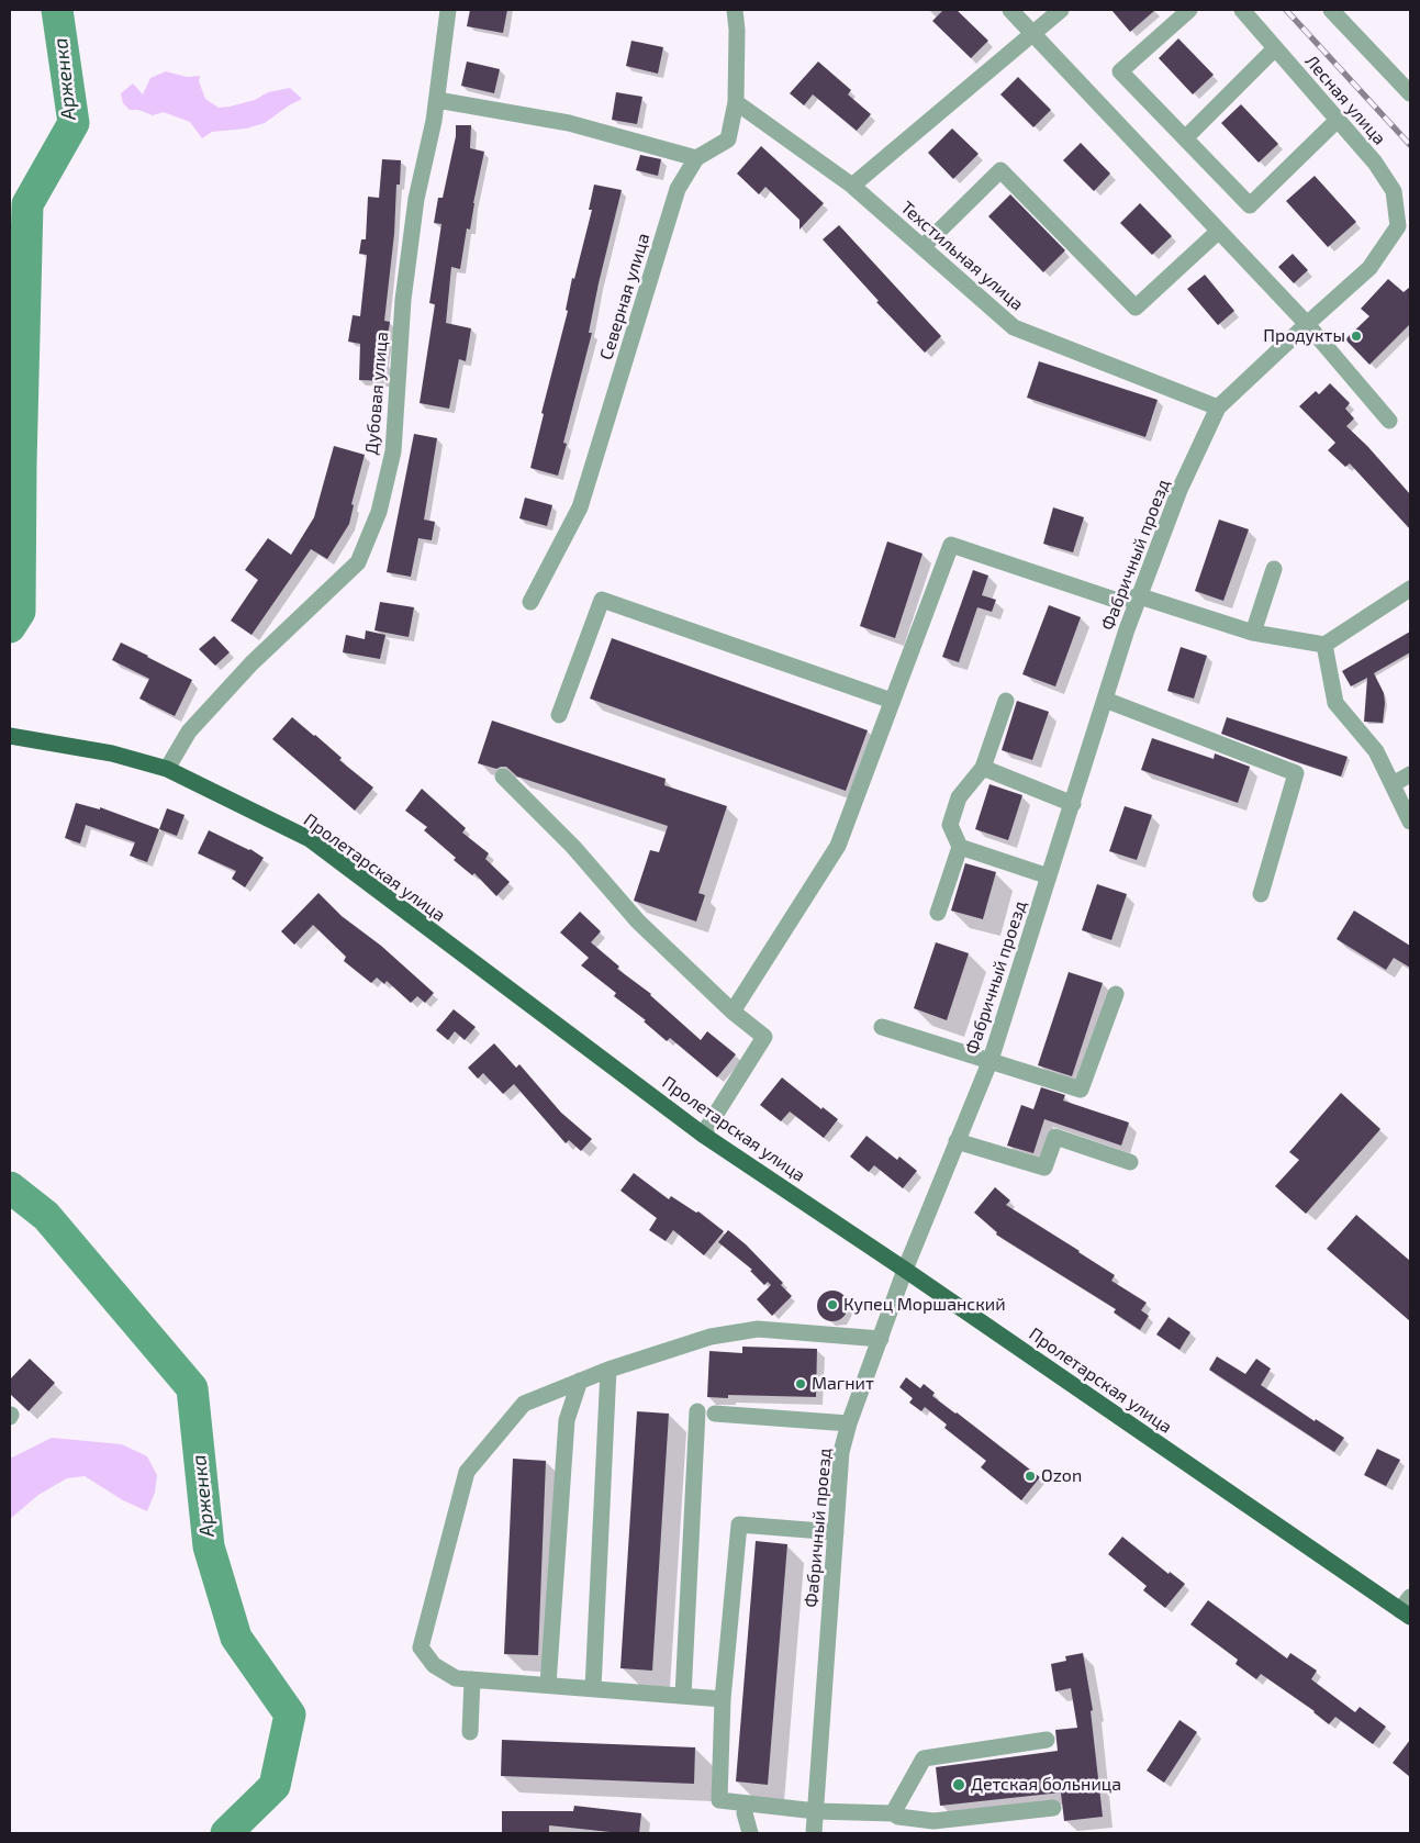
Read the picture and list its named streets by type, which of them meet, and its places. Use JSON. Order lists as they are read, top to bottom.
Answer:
{
  "streets": {
    "main road": ["Пролетарская улица"],
    "street": [
      "Лесная улица",
      "Техстильная улица",
      "Северная улица",
      "Дубовая улица",
      "Фабричный проезд"
    ]
  },
  "crossings": [
    ["Лесная улица", "Фабричный проезд"],
    ["Техстильная улица", "Северная улица"],
    ["Техстильная улица", "Фабричный проезд"],
    ["Дубовая улица", "Пролетарская улица"],
    ["Фабричный проезд", "Пролетарская улица"]
  ],
  "water": ["Арженка"],
  "places": [
    "Продукты",
    "Купец Моршанский",
    "Магнит",
    "Ozon",
    "Детская больница"
  ]
}
